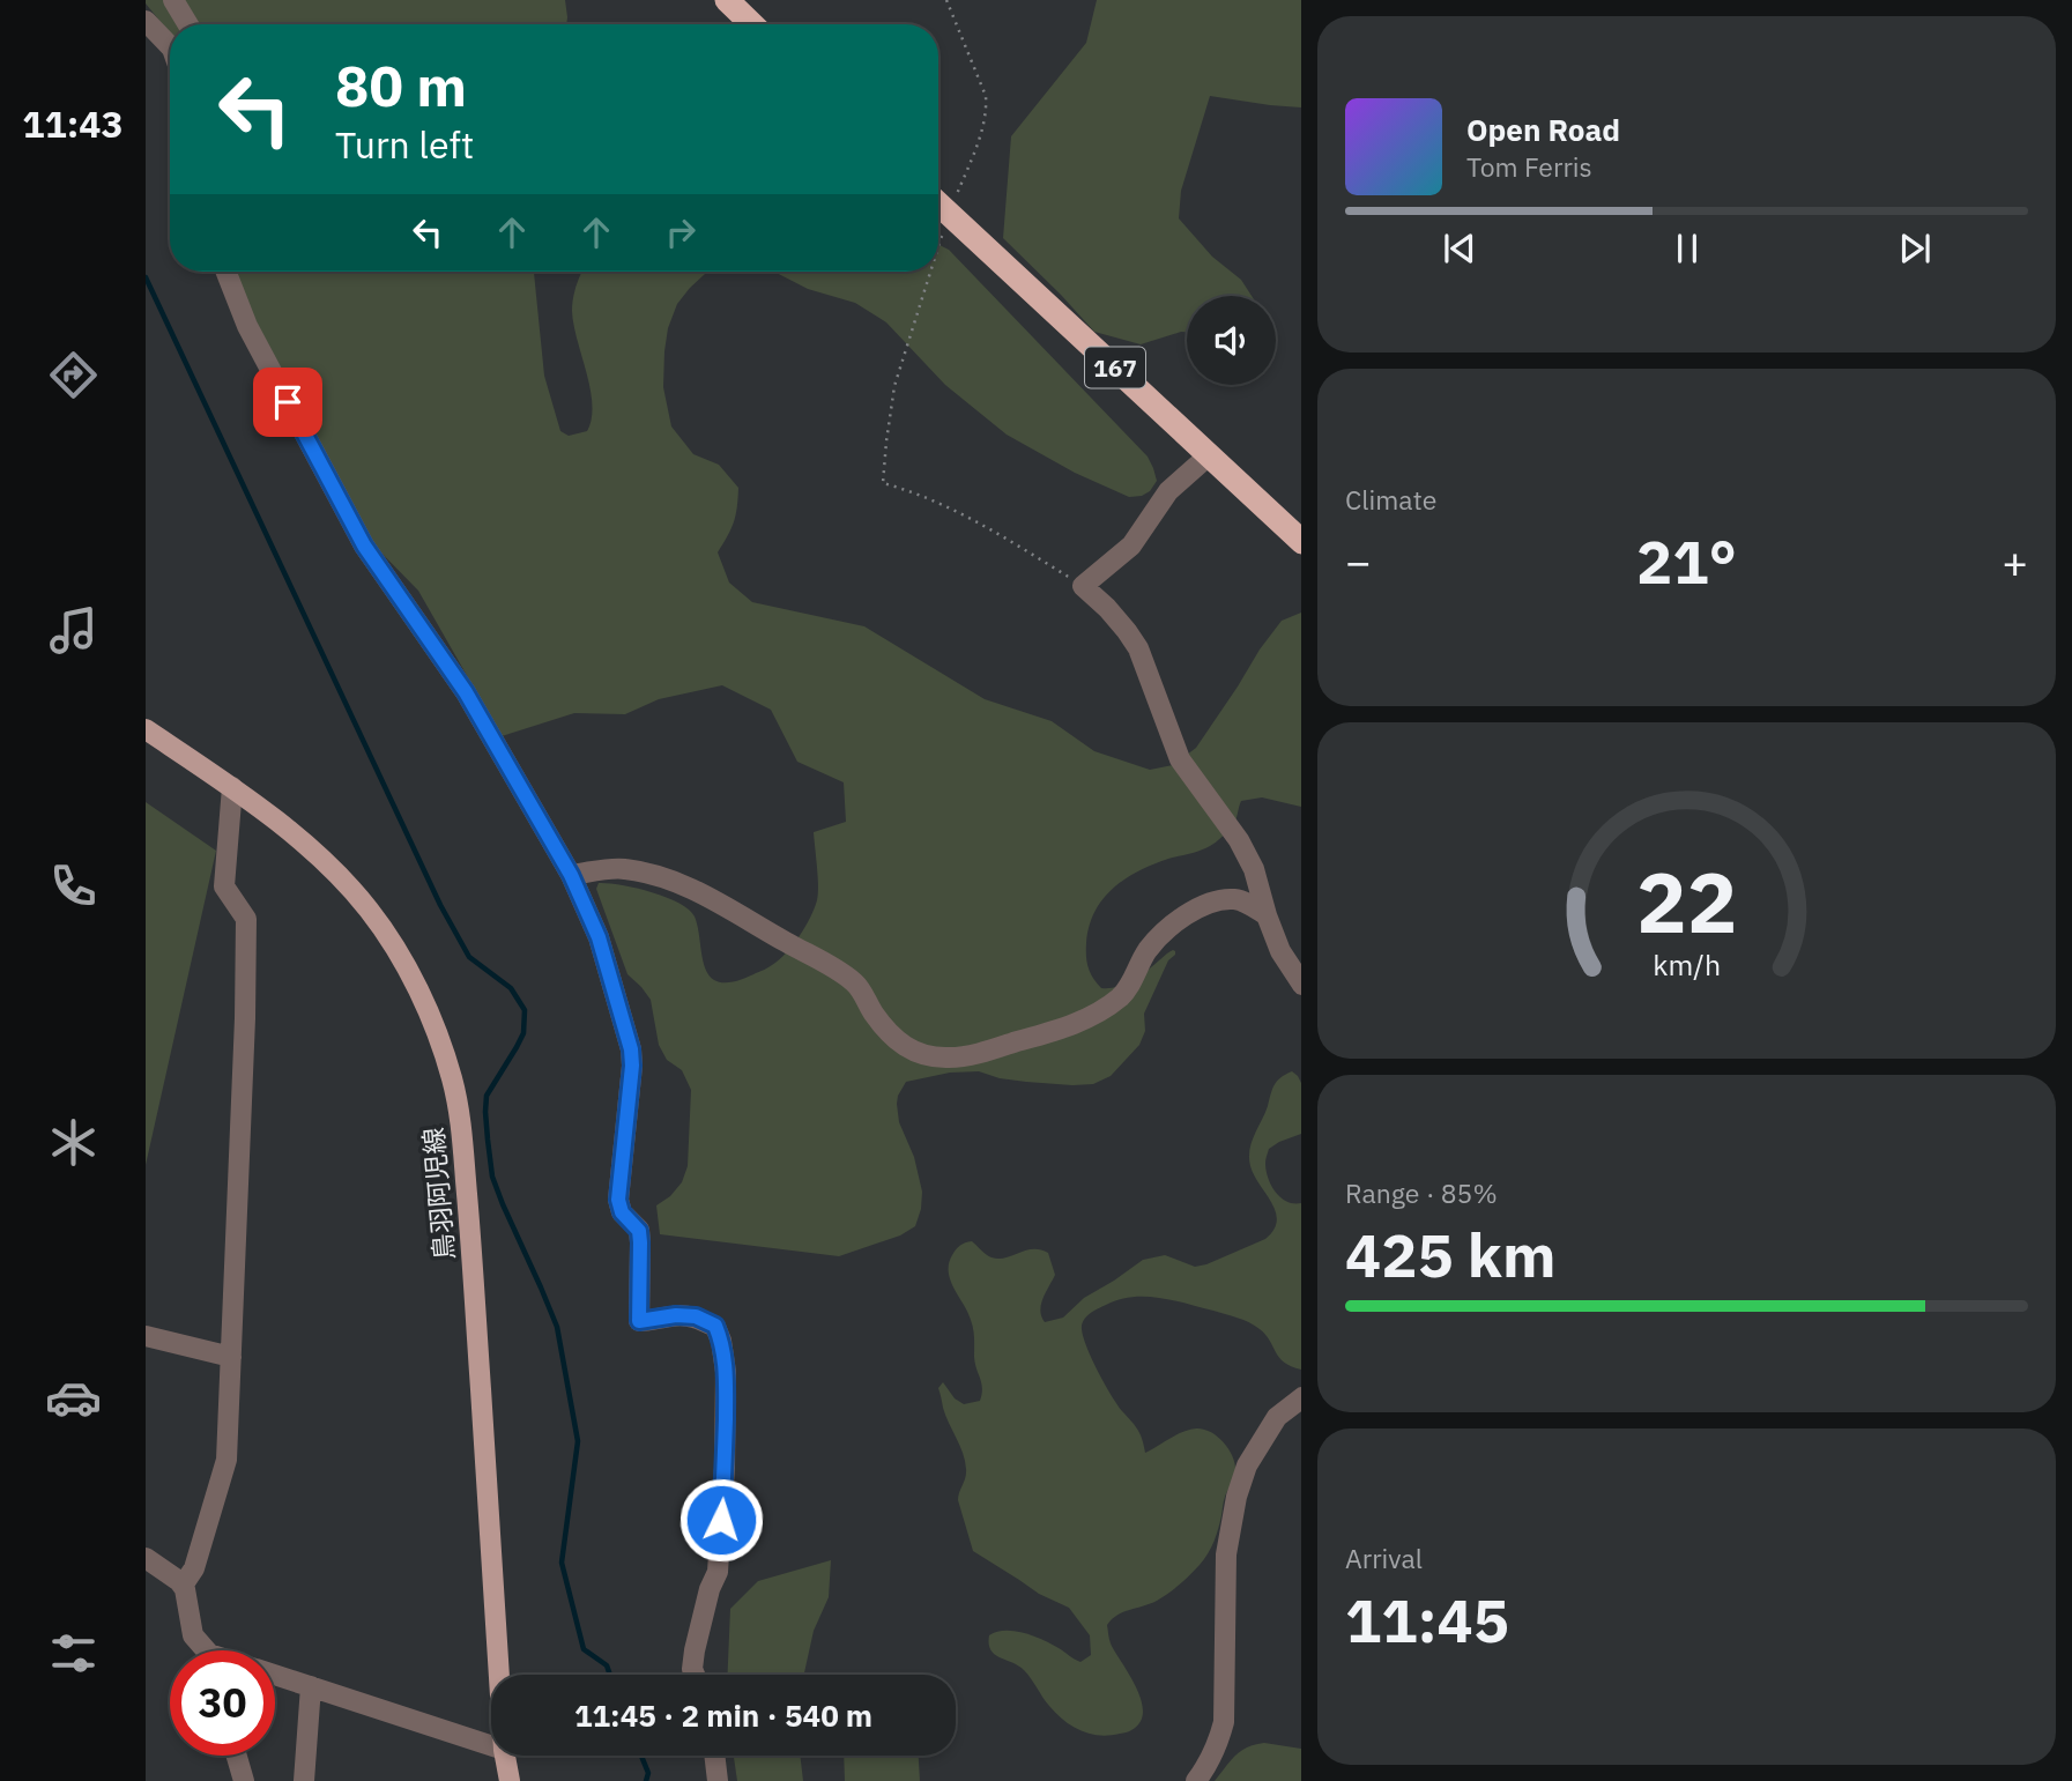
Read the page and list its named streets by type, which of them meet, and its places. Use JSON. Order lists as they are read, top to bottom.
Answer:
{
  "streets": {
    "highway": ["167"],
    "main road": ["鳥羽阿児線"]
  },
  "page": {
    "tabs": "11:43",
    "turn": ["80 m", "Turn left"],
    "song": ["Open Road", "Tom Ferris"],
    "tile": [
      "Climate",
      ["Range · 85%", "425 km"],
      ["Arrival", "11:45"]
    ],
    "heat": ["−", "21°", "+"],
    "limit": "30",
    "trip": "11:45 · 2 min · 540 m",
    "gauge": ["22", "km/h"]
  }
}
